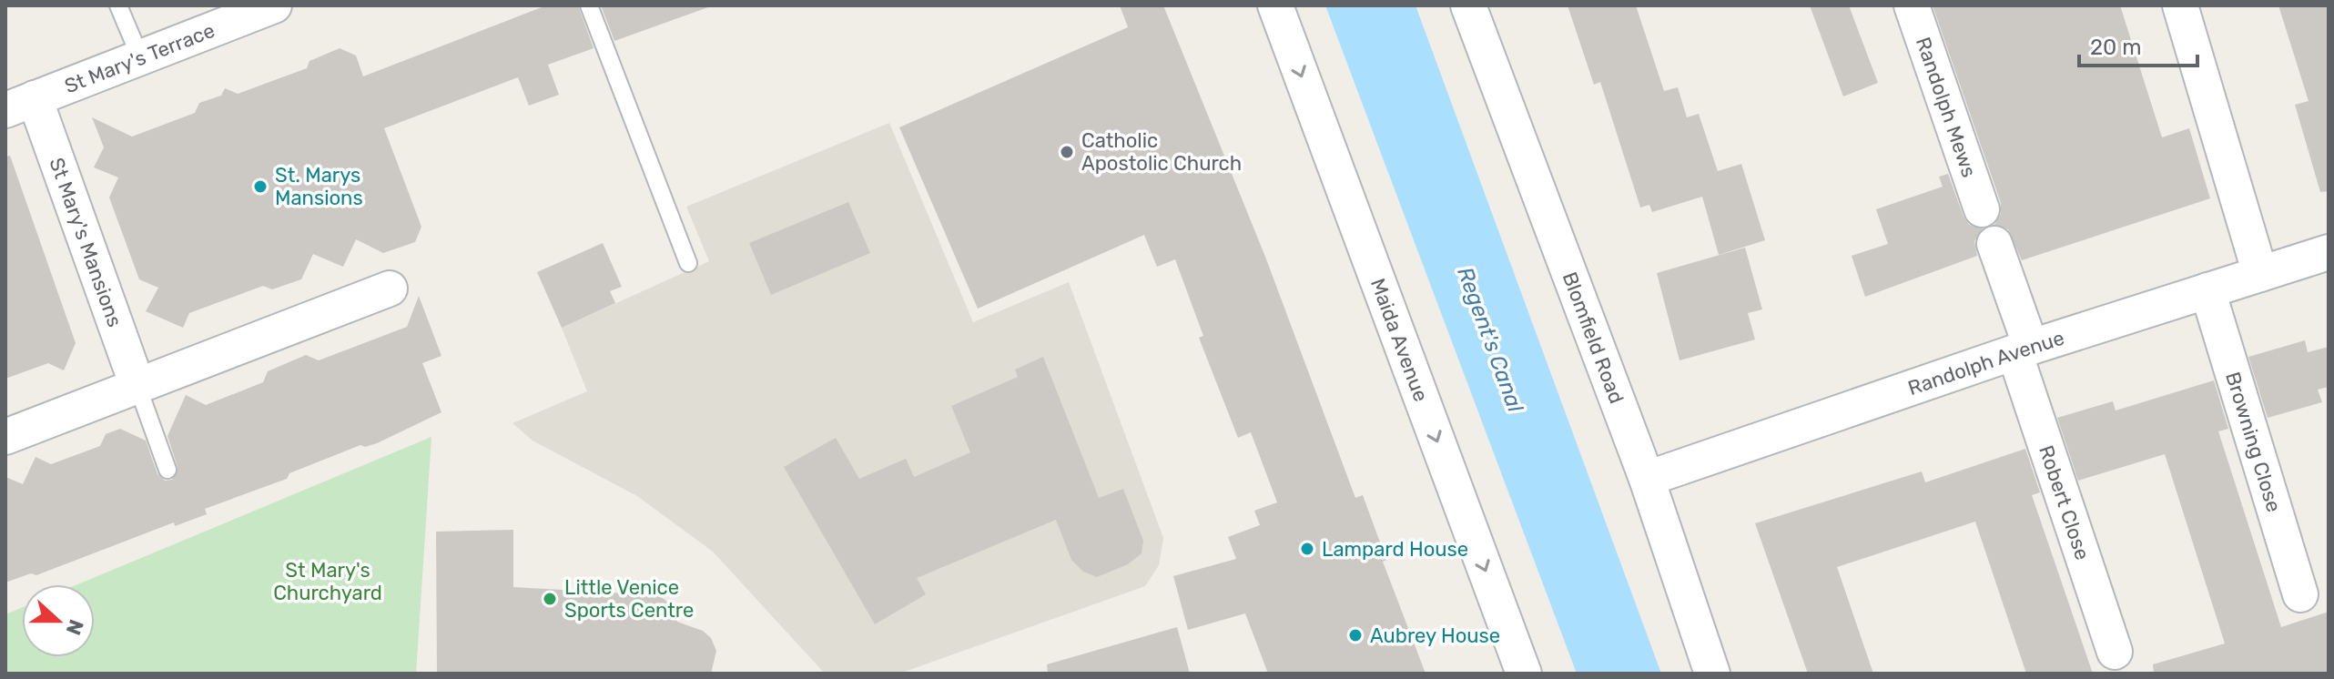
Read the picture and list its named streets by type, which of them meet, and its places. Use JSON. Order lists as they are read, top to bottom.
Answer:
{
  "streets": {
    "street": [
      "St Mary's Terrace",
      "Randolph Mews",
      "St Mary's Mansions",
      "Blomfield Road",
      "Maida Avenue",
      "Randolph Avenue",
      "Browning Close",
      "Robert Close"
    ]
  },
  "crossings": [
    ["St Mary's Terrace", "St Mary's Mansions"],
    ["Blomfield Road", "Randolph Avenue"],
    ["Randolph Avenue", "Browning Close"],
    ["Randolph Avenue", "Robert Close"]
  ],
  "one_way": ["Maida Avenue"],
  "water": ["Regent's Canal"],
  "parks": ["St Mary's Churchyard"],
  "places": [
    "Catholic Apostolic Church",
    "St. Marys Mansions",
    "Lampard House",
    "Little Venice Sports Centre",
    "Aubrey House"
  ],
  "scale_bar": "20 m",
  "north": "right"
}
